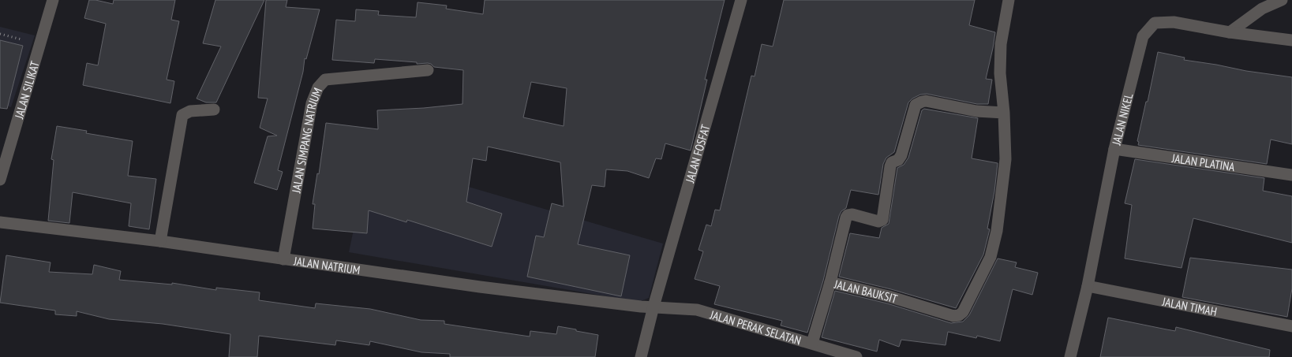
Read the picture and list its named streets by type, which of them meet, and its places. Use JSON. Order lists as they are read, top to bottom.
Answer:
{
  "streets": {
    "street": [
      "JALAN SILIKAT",
      "JALAN NIKEL",
      "JALAN SIMPANG NATRIUM",
      "JALAN FOSFAT",
      "JALAN PLATINA",
      "JALAN NATRIUM",
      "JALAN BAUKSIT",
      "JALAN TIMAH",
      "JALAN PERAK SELATAN"
    ]
  },
  "crossings": [
    ["JALAN NIKEL", "JALAN PLATINA"],
    ["JALAN NIKEL", "JALAN TIMAH"],
    ["JALAN SIMPANG NATRIUM", "JALAN NATRIUM"],
    ["JALAN FOSFAT", "JALAN NATRIUM"],
    ["JALAN FOSFAT", "JALAN PERAK SELATAN"],
    ["JALAN NATRIUM", "JALAN PERAK SELATAN"]
  ]
}
